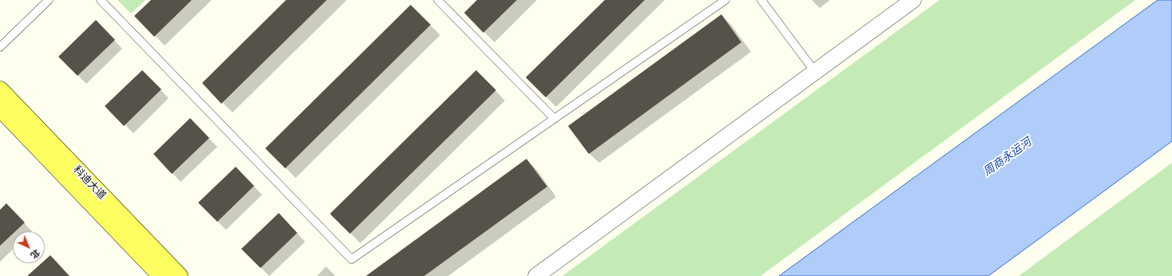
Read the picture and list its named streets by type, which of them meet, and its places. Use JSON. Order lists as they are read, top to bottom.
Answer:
{
  "streets": {
    "main road": ["科迪大道"]
  },
  "water": ["周商永运河"],
  "north": "bottom right"
}
